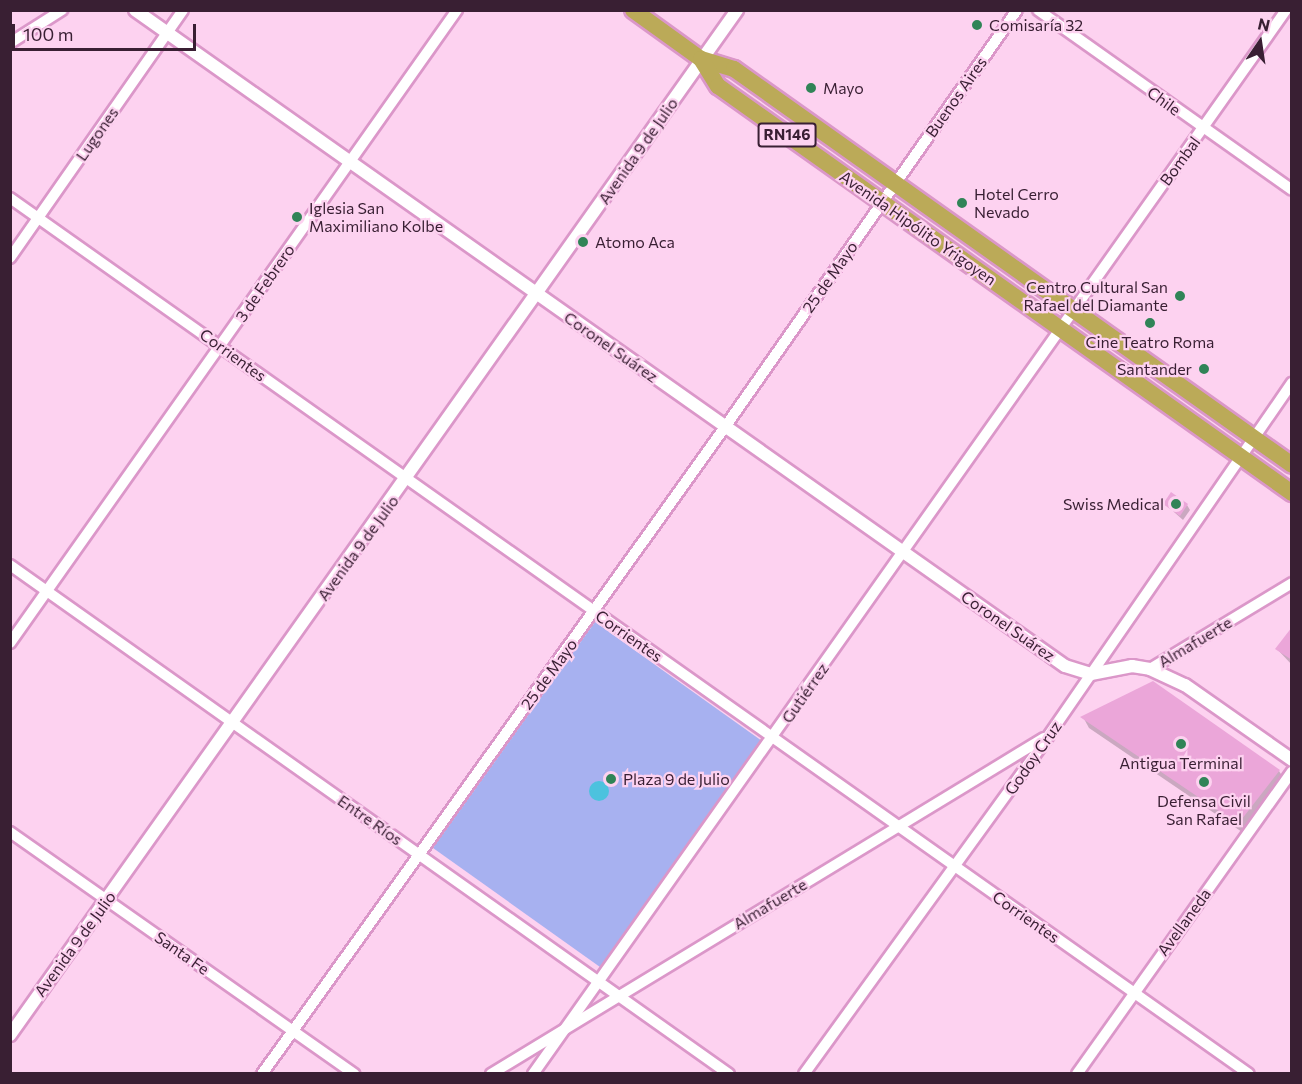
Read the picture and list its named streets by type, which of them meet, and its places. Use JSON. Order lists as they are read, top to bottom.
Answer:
{
  "streets": {
    "highway": ["RN146", "Avenida Hipólito Yrigoyen"],
    "street": [
      "Buenos Aires",
      "Chile",
      "Lugones",
      "Avenida 9 de Julio",
      "Bombal",
      "25 de Mayo",
      "3 de Febrero",
      "Coronel Suárez",
      "Corrientes",
      "Almafuerte",
      "Gutiérrez",
      "Godoy Cruz",
      "Entre Ríos",
      "Avellaneda",
      "Santa Fe"
    ]
  },
  "crossings": [
    ["Buenos Aires", "Avenida Hipólito Yrigoyen"],
    ["Buenos Aires", "25 de Mayo"],
    ["Chile", "Bombal"],
    ["Lugones", "Coronel Suárez"],
    ["Lugones", "Corrientes"],
    ["Avenida 9 de Julio", "Avenida Hipólito Yrigoyen"],
    ["Avenida 9 de Julio", "Coronel Suárez"],
    ["Avenida 9 de Julio", "Corrientes"],
    ["Avenida 9 de Julio", "Entre Ríos"],
    ["Avenida 9 de Julio", "Santa Fe"],
    ["Bombal", "Avenida Hipólito Yrigoyen"],
    ["Bombal", "Gutiérrez"],
    ["Avenida Hipólito Yrigoyen", "25 de Mayo"],
    ["Avenida Hipólito Yrigoyen", "Gutiérrez"],
    ["Avenida Hipólito Yrigoyen", "Godoy Cruz"],
    ["25 de Mayo", "Coronel Suárez"],
    ["25 de Mayo", "Corrientes"],
    ["25 de Mayo", "Entre Ríos"],
    ["25 de Mayo", "Santa Fe"],
    ["3 de Febrero", "Coronel Suárez"],
    ["3 de Febrero", "Corrientes"],
    ["3 de Febrero", "Entre Ríos"],
    ["Coronel Suárez", "Almafuerte"],
    ["Coronel Suárez", "Gutiérrez"],
    ["Coronel Suárez", "Godoy Cruz"],
    ["Corrientes", "Almafuerte"],
    ["Corrientes", "Gutiérrez"],
    ["Corrientes", "Godoy Cruz"],
    ["Corrientes", "Avellaneda"],
    ["Almafuerte", "Gutiérrez"],
    ["Almafuerte", "Godoy Cruz"],
    ["Almafuerte", "Entre Ríos"],
    ["Gutiérrez", "Entre Ríos"]
  ],
  "places": [
    "Comisaría 32",
    "Mayo",
    "Hotel Cerro Nevado",
    "Iglesia San Maximiliano Kolbe",
    "Atomo Aca",
    "Centro Cultural San Rafael del Diamante",
    "Cine Teatro Roma",
    "Santander",
    "Swiss Medical",
    "Antigua Terminal",
    "Plaza 9 de Julio",
    "Defensa Civil San Rafael"
  ],
  "scale_bar": "100 m",
  "north": "top"
}
